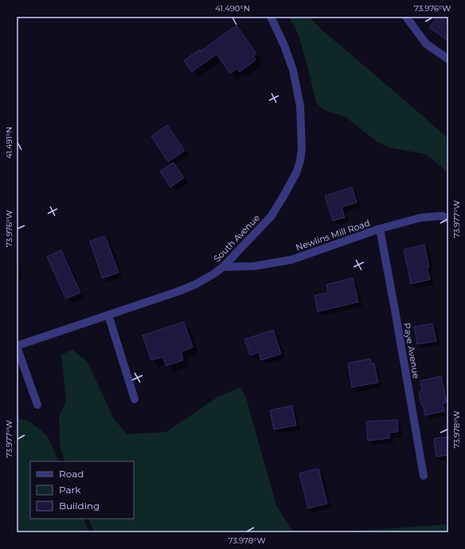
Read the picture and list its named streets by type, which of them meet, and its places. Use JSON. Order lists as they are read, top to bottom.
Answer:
{
  "streets": {
    "street": ["Newlins Mill Road", "South Avenue", "Paye Avenue"]
  },
  "crossings": [
    ["Newlins Mill Road", "South Avenue"],
    ["Newlins Mill Road", "Paye Avenue"]
  ],
  "legend": ["Road", "Park", "Building"],
  "coordinates": [
    "41.490°N",
    "73.976°W",
    "41.491°N",
    "73.977°W",
    "73.978°W"
  ]
}
